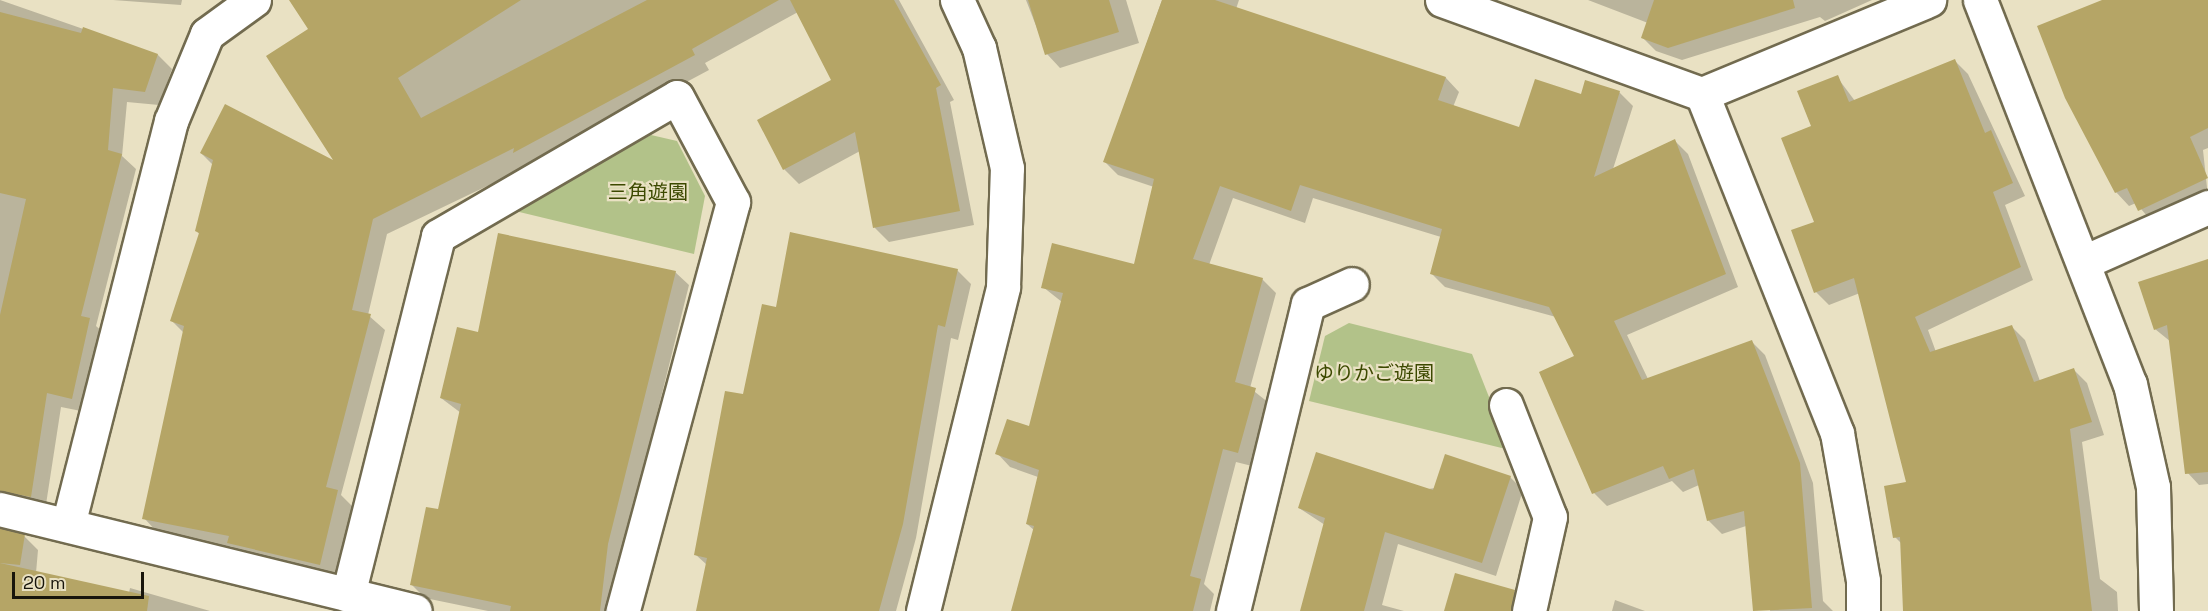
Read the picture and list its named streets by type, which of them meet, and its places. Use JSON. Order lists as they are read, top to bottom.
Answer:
{
  "parks": ["三角遊園", "ゆりかご遊園"],
  "scale_bar": "20 m"
}
